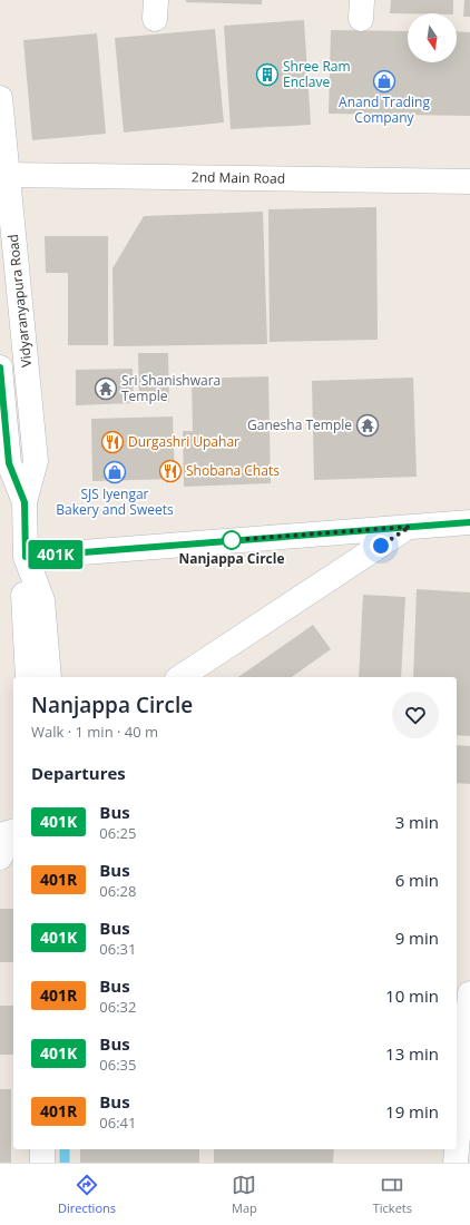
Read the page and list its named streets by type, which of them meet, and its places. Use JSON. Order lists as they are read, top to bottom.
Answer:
{
  "streets": {
    "main road": ["2nd Main Road", "Vidyaranyapura Road"]
  },
  "crossings": [
    ["2nd Main Road", "Vidyaranyapura Road"]
  ],
  "places": {
    "building": ["Shree Ram Enclave"],
    "shop": ["Anand Trading Company", "SJS Iyengar Bakery and Sweets"],
    "temple": ["Sri Shanishwara Temple", "Ganesha Temple"],
    "restaurant": ["Durgashri Upahar", "Shobana Chats"],
    "other": ["Nanjappa Circle"]
  },
  "lines": ["bus line 401K"],
  "north": "bottom",
  "page": {
    "on_map": "401K",
    "heading": [
      ["Nanjappa Circle", "Walk · 1 min · 40 m"],
      "Departures"
    ],
    "list": [
      {
        "mark": "401K",
        "name": "Bus",
        "note": "06:25",
        "value": "3 min"
      },
      {
        "mark": "401R",
        "name": "Bus",
        "note": "06:28",
        "value": "6 min"
      },
      {
        "mark": "401K",
        "name": "Bus",
        "note": "06:31",
        "value": "9 min"
      },
      {
        "mark": "401R",
        "name": "Bus",
        "note": "06:32",
        "value": "10 min"
      },
      {
        "mark": "401K",
        "name": "Bus",
        "note": "06:35",
        "value": "13 min"
      },
      {
        "mark": "401R",
        "name": "Bus",
        "note": "06:41",
        "value": "19 min"
      }
    ],
    "tabs": ["Directions", "Map", "Tickets"]
  }
}
